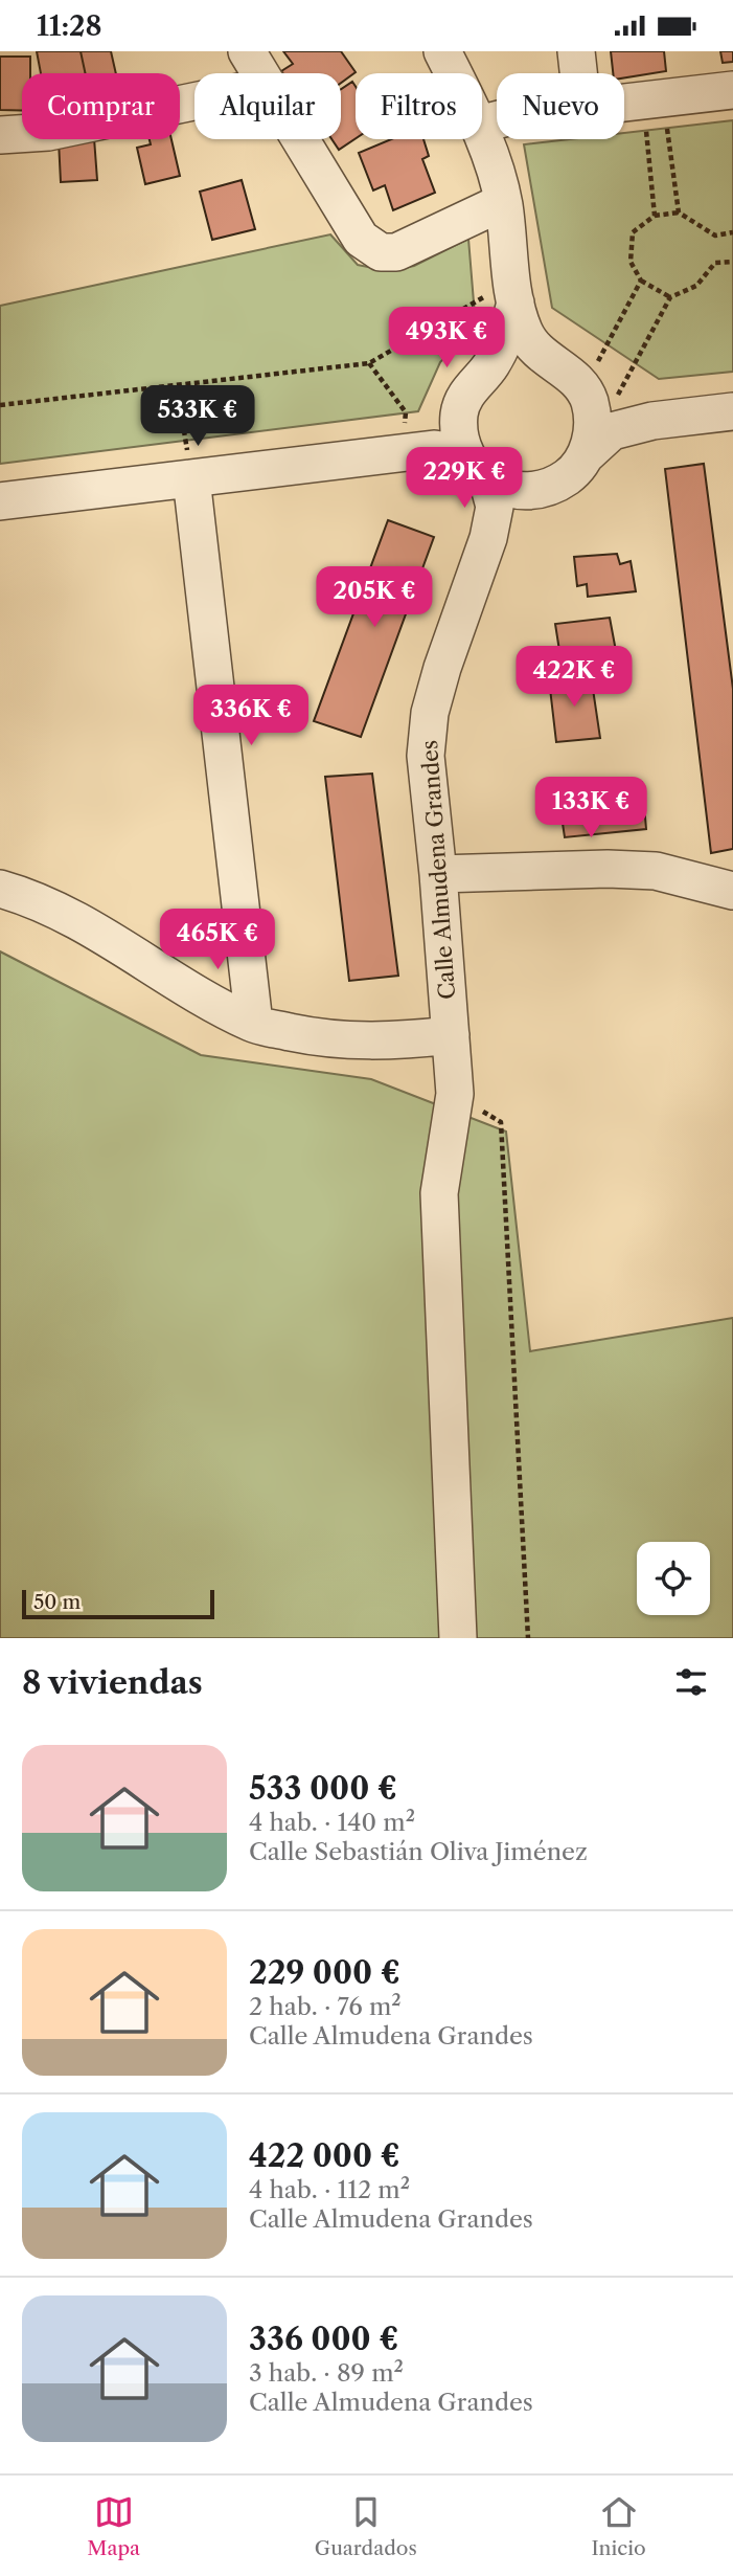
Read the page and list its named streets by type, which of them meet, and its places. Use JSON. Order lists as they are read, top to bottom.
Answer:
{
  "streets": {
    "street": ["Calle Almudena Grandes"]
  },
  "scale_bar": "50 m",
  "page": {
    "status": "11:28",
    "chip": [
      "Comprar",
      "Alquilar",
      "Filtros",
      "Nuevo"
    ],
    "price": [
      "493K €",
      "533K €",
      "229K €",
      "205K €",
      "422K €",
      "336K €",
      "133K €",
      "465K €"
    ],
    "scale": "50 m",
    "heading": "8 viviendas",
    "list": [
      {
        "name": "533 000 €",
        "note": "4 hab. · 140 m² · Calle Sebastián Oliva Jiménez"
      },
      {
        "name": "229 000 €",
        "note": "2 hab. · 76 m² · Calle Almudena Grandes"
      },
      {
        "name": "422 000 €",
        "note": "4 hab. · 112 m² · Calle Almudena Grandes"
      },
      {
        "name": "336 000 €",
        "note": "3 hab. · 89 m² · Calle Almudena Grandes"
      }
    ],
    "tabs": ["Mapa", "Guardados", "Inicio"]
  }
}
